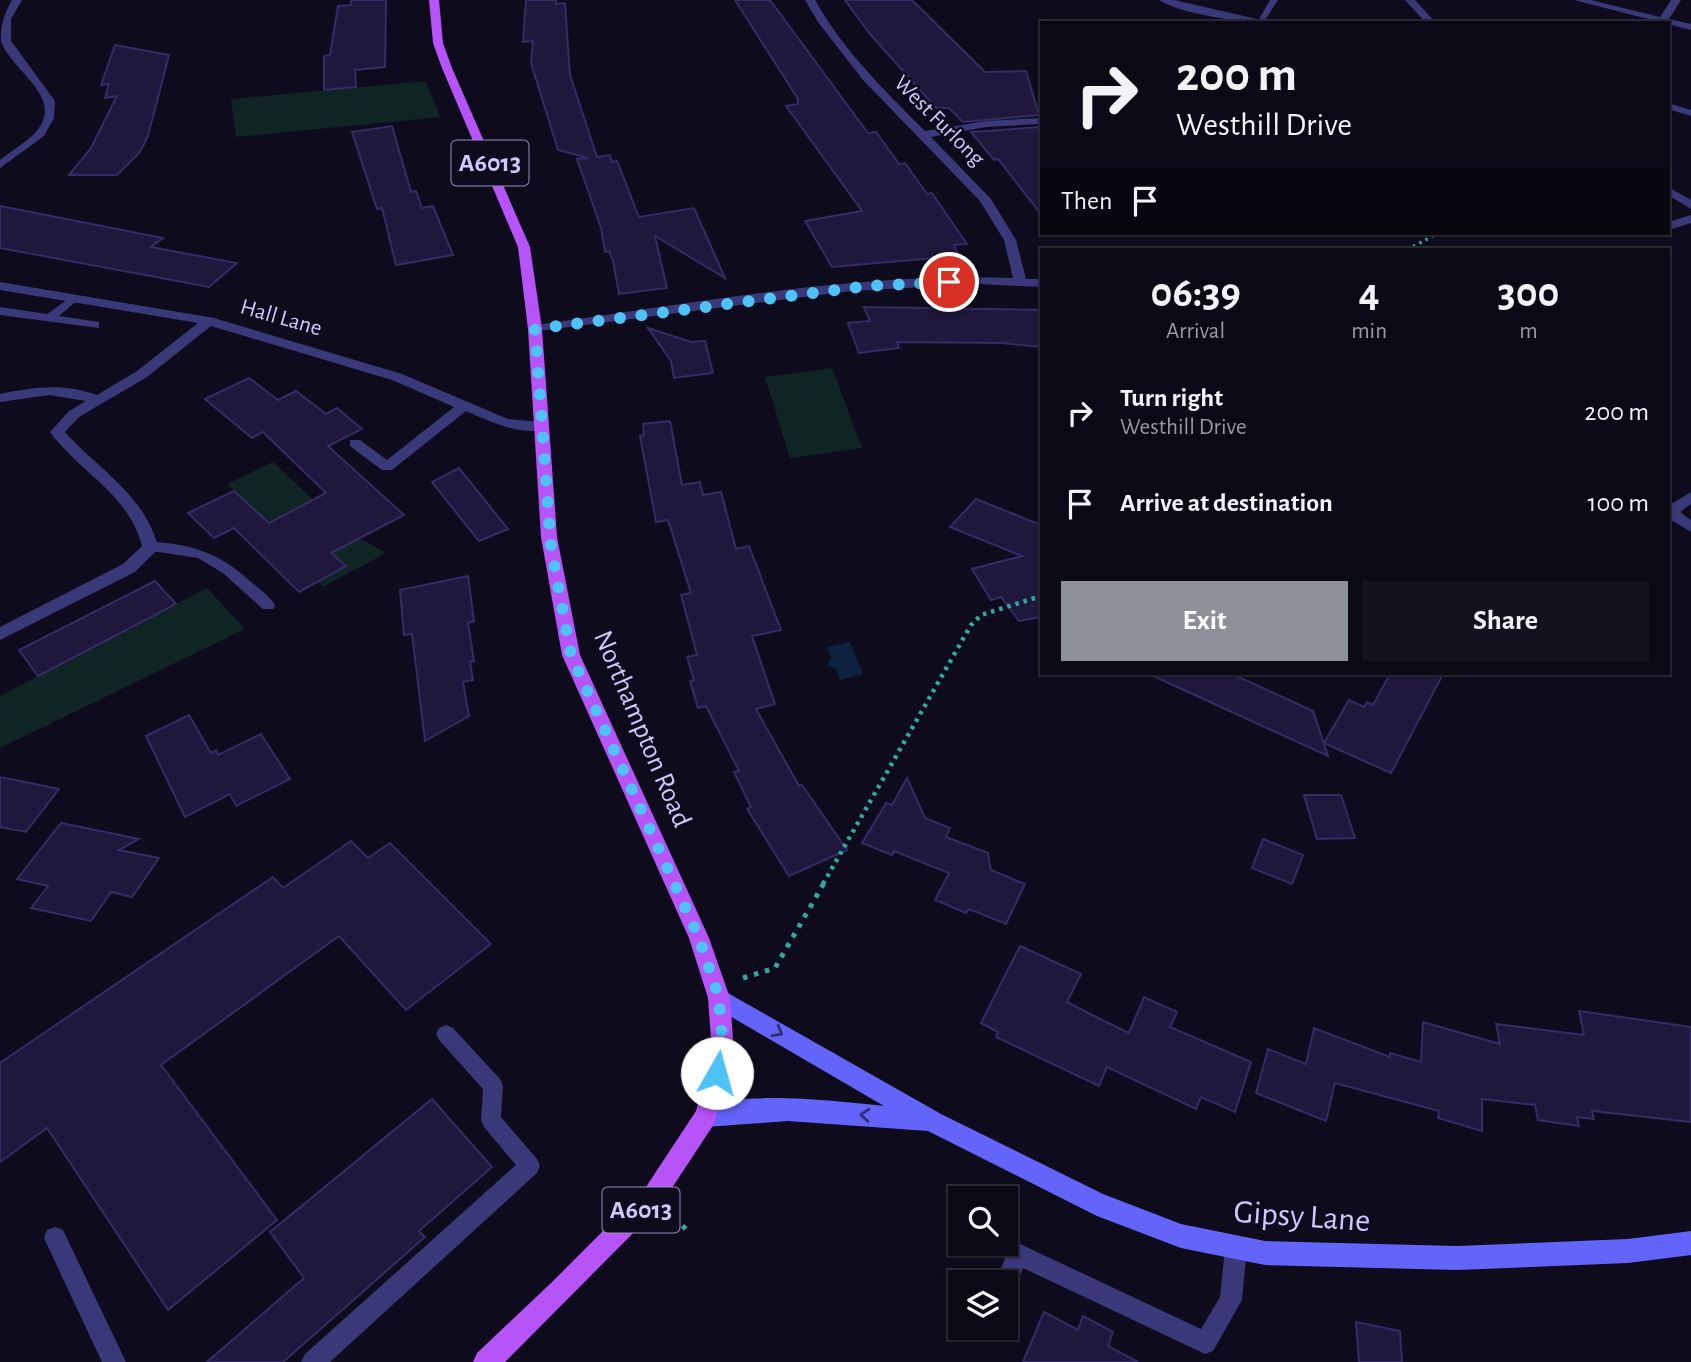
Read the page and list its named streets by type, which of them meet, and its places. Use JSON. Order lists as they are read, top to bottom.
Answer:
{
  "streets": {
    "main road": ["A6013", "Northampton Road", "Gipsy Lane"],
    "street": ["West Furlong", "Hall Lane"]
  },
  "crossings": [
    ["Hall Lane", "Northampton Road"],
    ["Northampton Road", "Gipsy Lane"]
  ],
  "page": {
    "turn": ["200 m", "Westhill Drive"],
    "then": "Then",
    "eta": [
      "06:39",
      "Arrival",
      "4",
      "min",
      "300",
      "m"
    ],
    "list": [
      {
        "name": "Turn right",
        "note": "Westhill Drive",
        "value": "200 m"
      },
      {
        "name": "Arrive at destination",
        "value": "100 m"
      }
    ],
    "buttons": ["Exit", "Share"]
  }
}
